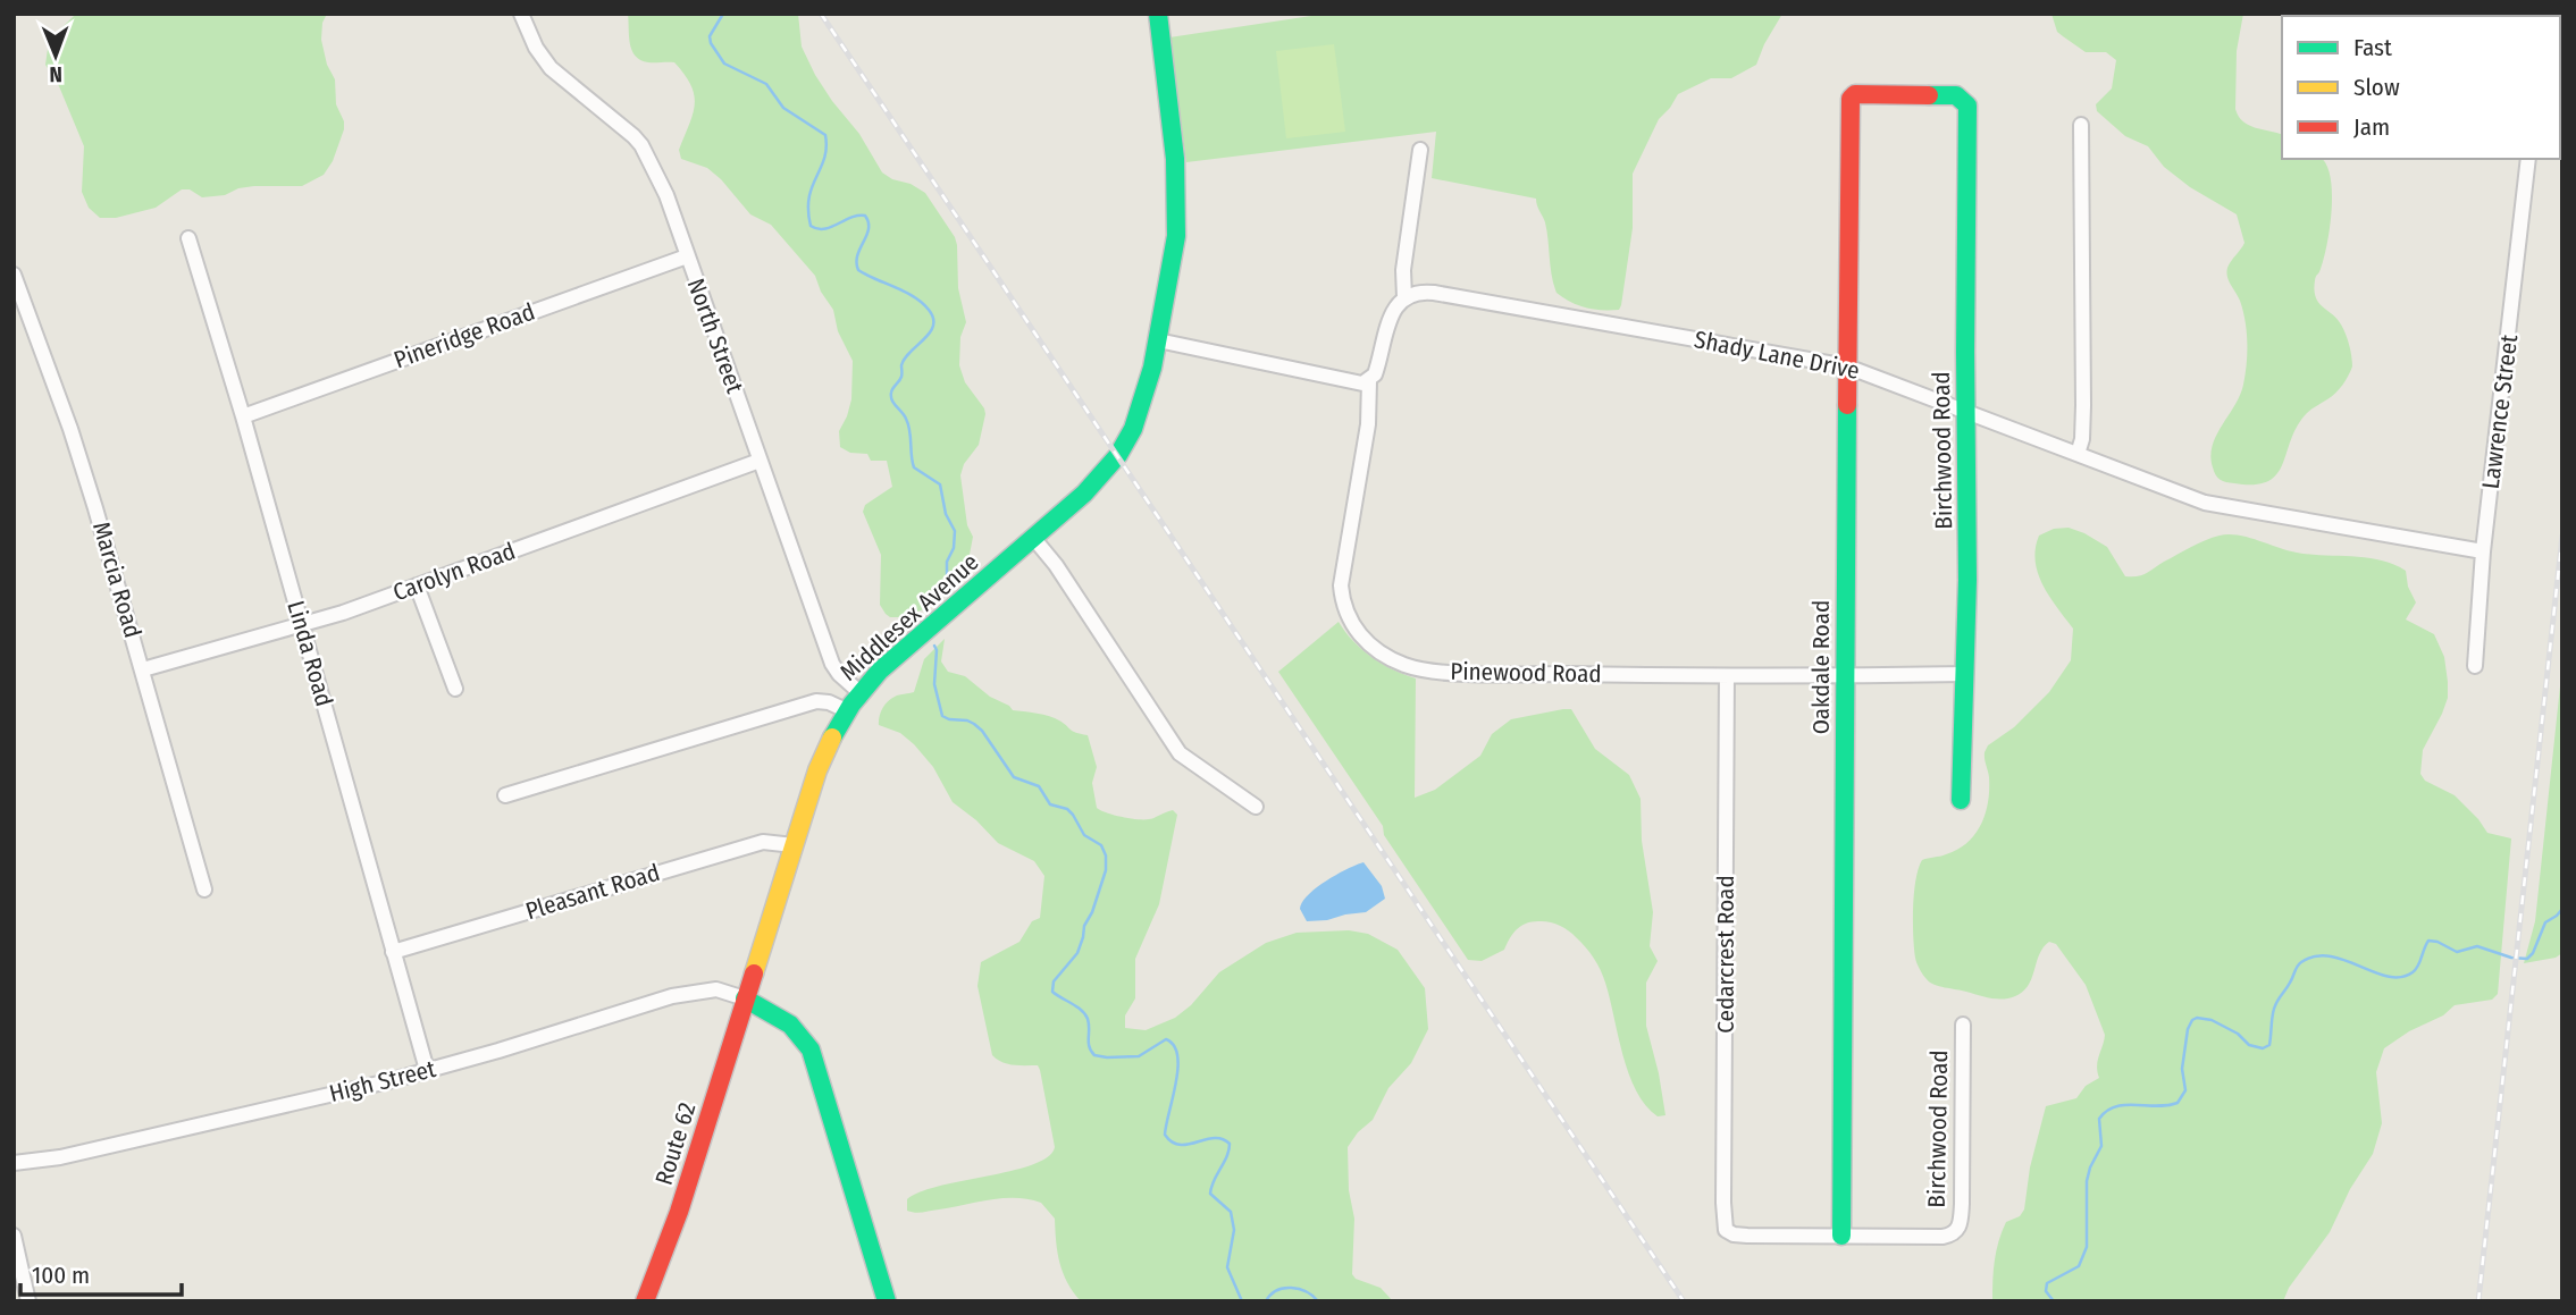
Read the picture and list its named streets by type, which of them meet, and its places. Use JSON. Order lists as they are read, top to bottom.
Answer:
{
  "streets": {
    "street": [
      "Pineridge Road",
      "North Street",
      "Shady Lane Drive",
      "Lawrence Street",
      "Birchwood Road",
      "Carolyn Road",
      "Marcia Road",
      "Middlesex Avenue",
      "Linda Road",
      "Oakdale Road",
      "Pinewood Road",
      "Pleasant Road",
      "Cedarcrest Road",
      "High Street",
      "Route 62"
    ]
  },
  "crossings": [
    ["Pineridge Road", "North Street"],
    ["Pineridge Road", "Linda Road"],
    ["North Street", "Carolyn Road"],
    ["North Street", "Middlesex Avenue"],
    ["Shady Lane Drive", "Lawrence Street"],
    ["Shady Lane Drive", "Birchwood Road"],
    ["Shady Lane Drive", "Oakdale Road"],
    ["Birchwood Road", "Oakdale Road"],
    ["Birchwood Road", "Pinewood Road"],
    ["Birchwood Road", "Cedarcrest Road"],
    ["Carolyn Road", "Marcia Road"],
    ["Carolyn Road", "Linda Road"],
    ["Middlesex Avenue", "Pleasant Road"],
    ["Middlesex Avenue", "High Street"],
    ["Middlesex Avenue", "Route 62"],
    ["Linda Road", "Pleasant Road"],
    ["Linda Road", "High Street"],
    ["Oakdale Road", "Pinewood Road"],
    ["Oakdale Road", "Cedarcrest Road"],
    ["Pinewood Road", "Cedarcrest Road"],
    ["High Street", "Route 62"]
  ],
  "legend": ["Fast", "Slow", "Jam"],
  "scale_bar": "100 m",
  "north": "bottom"
}
